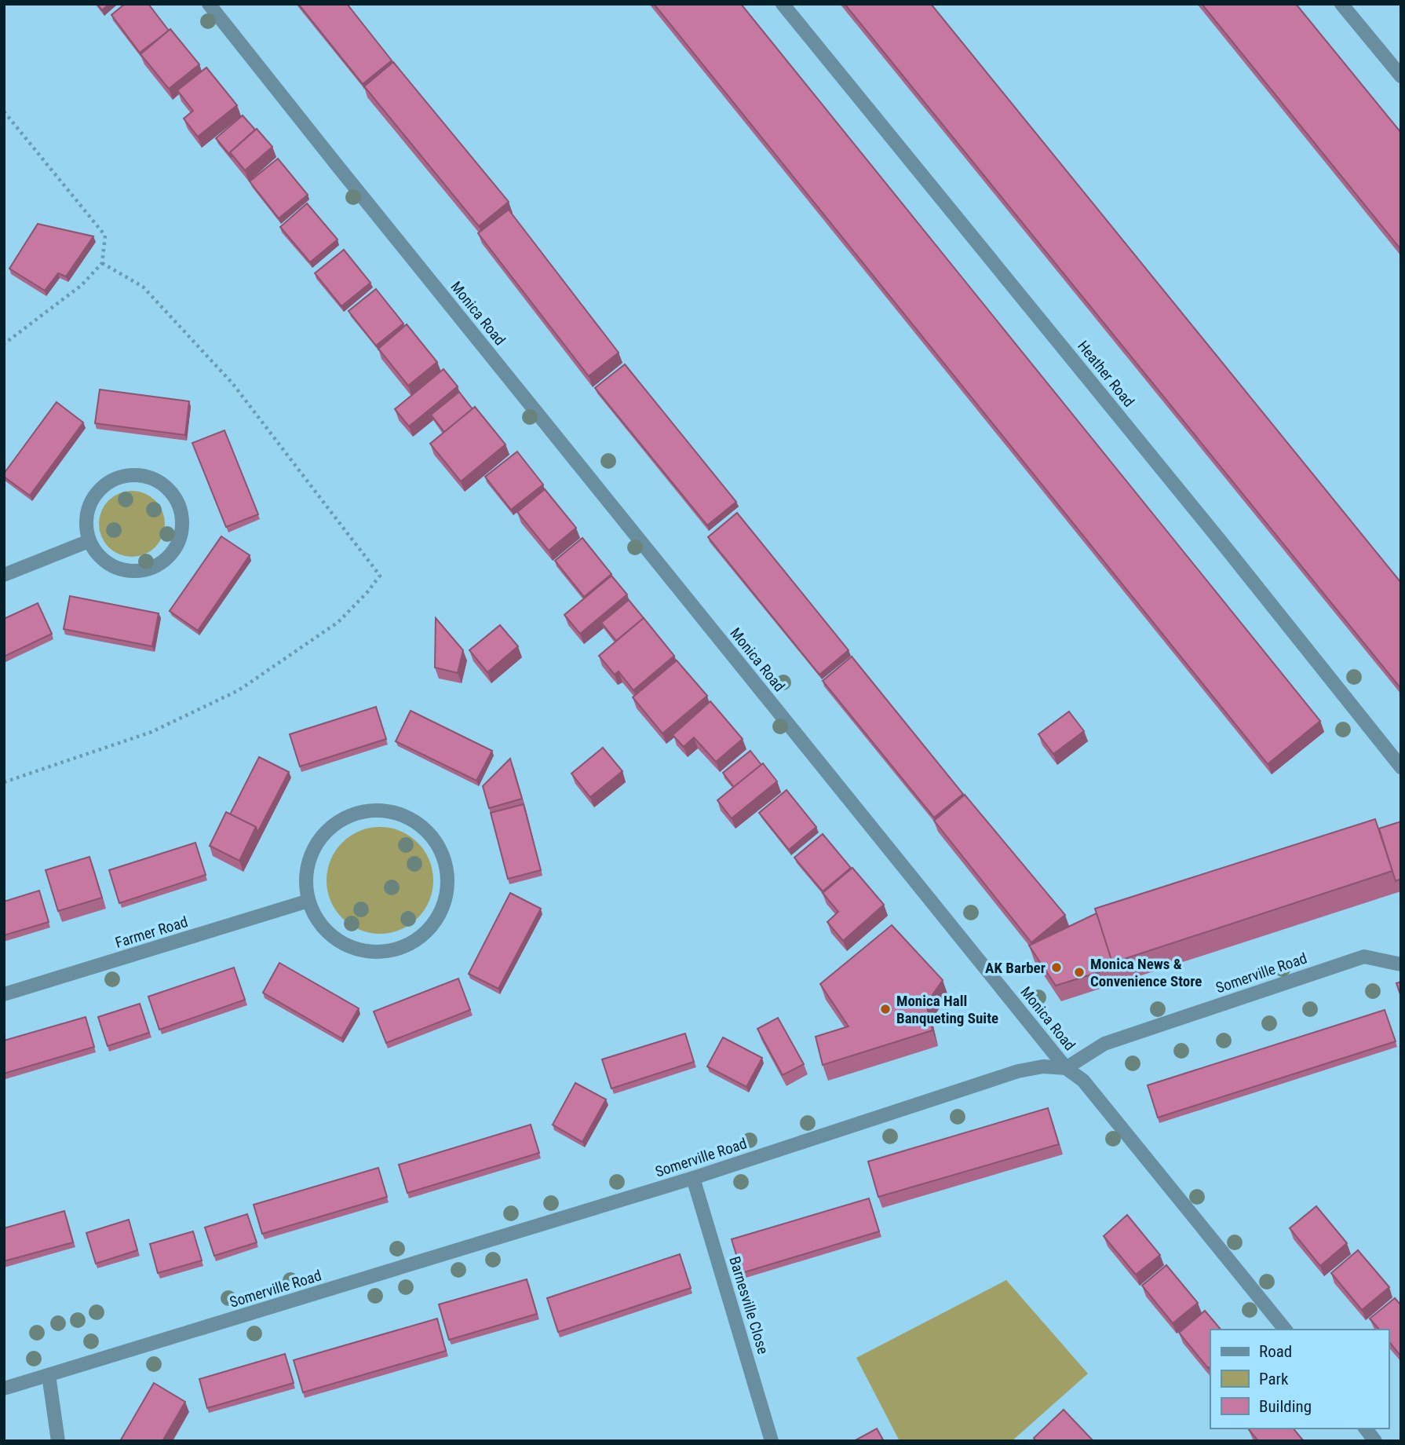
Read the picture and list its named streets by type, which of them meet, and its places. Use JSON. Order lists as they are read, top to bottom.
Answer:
{
  "streets": {
    "street": [
      "Monica Road",
      "Heather Road",
      "Farmer Road",
      "Somerville Road",
      "Barnesville Close"
    ]
  },
  "crossings": [
    ["Monica Road", "Somerville Road"],
    ["Somerville Road", "Barnesville Close"]
  ],
  "places": ["AK Barber", "Monica News & Convenience Store", "Monica Hall Banqueting Suite"],
  "legend": ["Road", "Park", "Building"]
}
